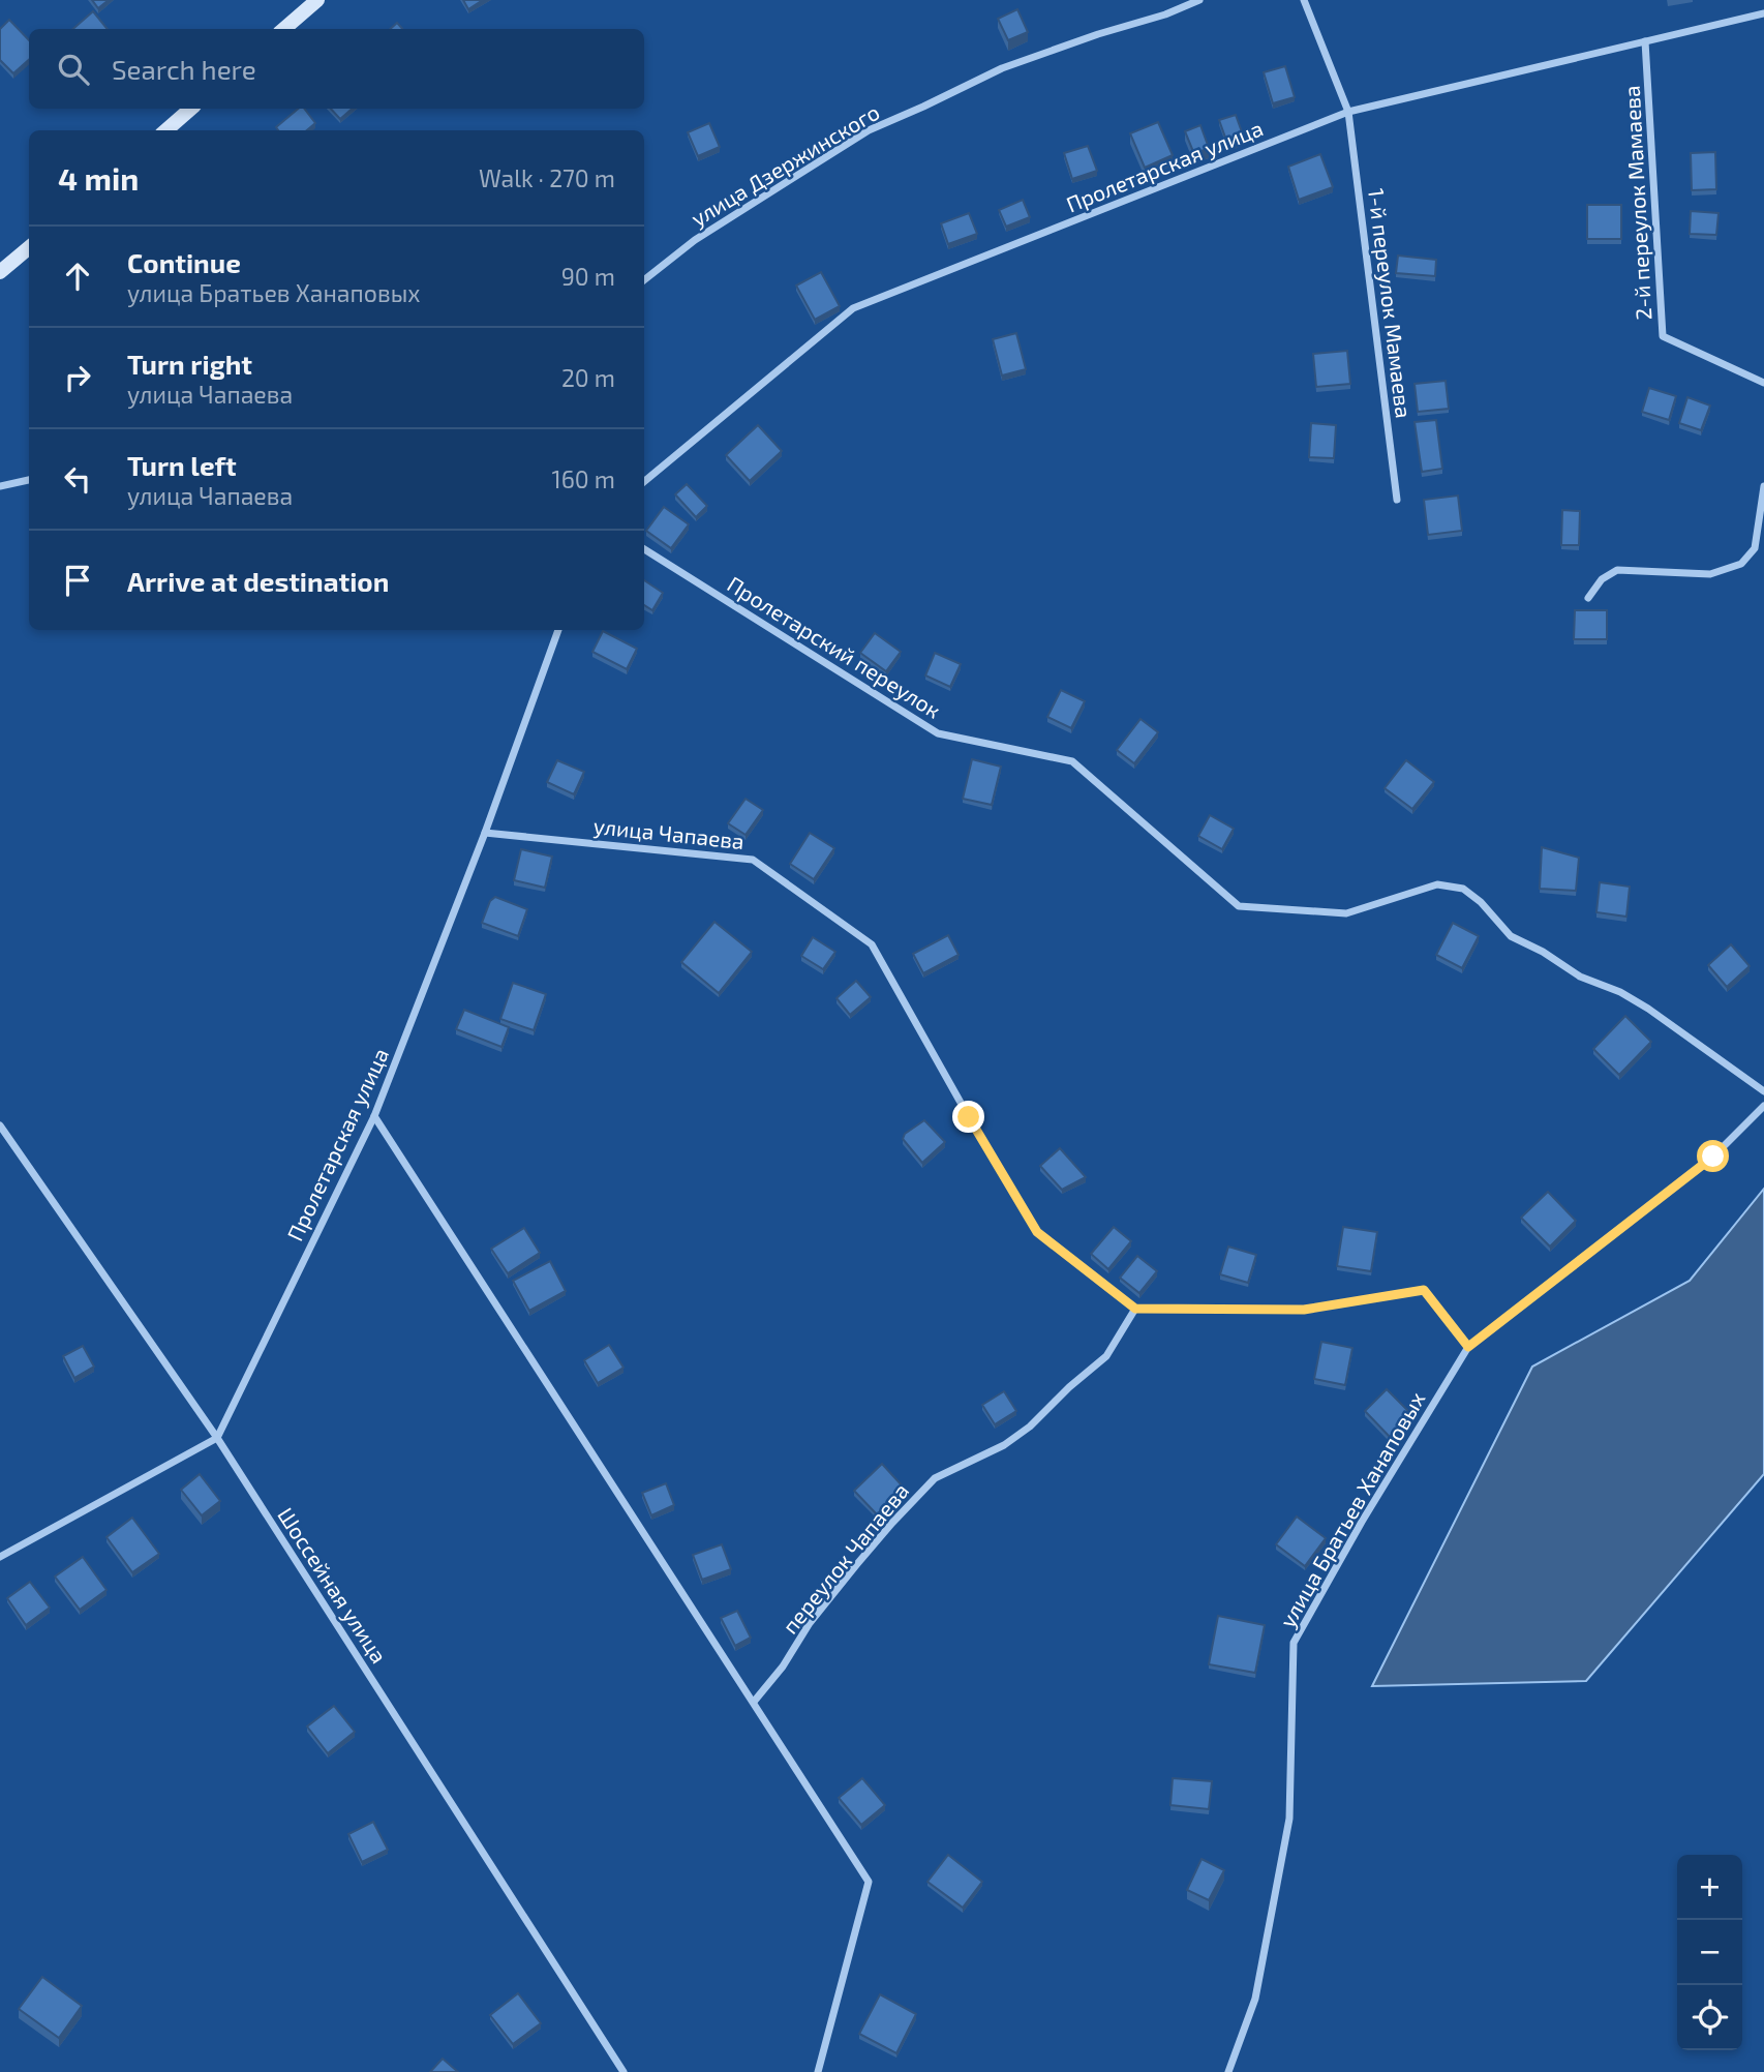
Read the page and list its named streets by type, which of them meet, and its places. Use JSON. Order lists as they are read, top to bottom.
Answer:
{
  "streets": {
    "street": [
      "улица Дзержинского",
      "Пролетарская улица",
      "2-й переулок Мамаева",
      "1-й переулок Мамаева",
      "Пролетарский переулок",
      "улица Чапаева",
      "улица Братьев Ханаповых",
      "переулок Чапаева",
      "Шоссейная улица"
    ]
  },
  "crossings": [
    ["Пролетарская улица", "2-й переулок Мамаева"],
    ["Пролетарская улица", "1-й переулок Мамаева"],
    ["Пролетарская улица", "улица Чапаева"],
    ["Пролетарская улица", "Шоссейная улица"],
    ["улица Чапаева", "переулок Чапаева"]
  ],
  "page": {
    "search": "Search here",
    "heading": ["4 min", "Walk · 270 m"],
    "list": [
      ["Continue", "улица Братьев Ханаповых", "90 m"],
      ["Turn right", "улица Чапаева", "20 m"],
      ["Turn left", "улица Чапаева", "160 m"],
      "Arrive at destination"
    ],
    "map_buttons": ["+", "−"]
  }
}
